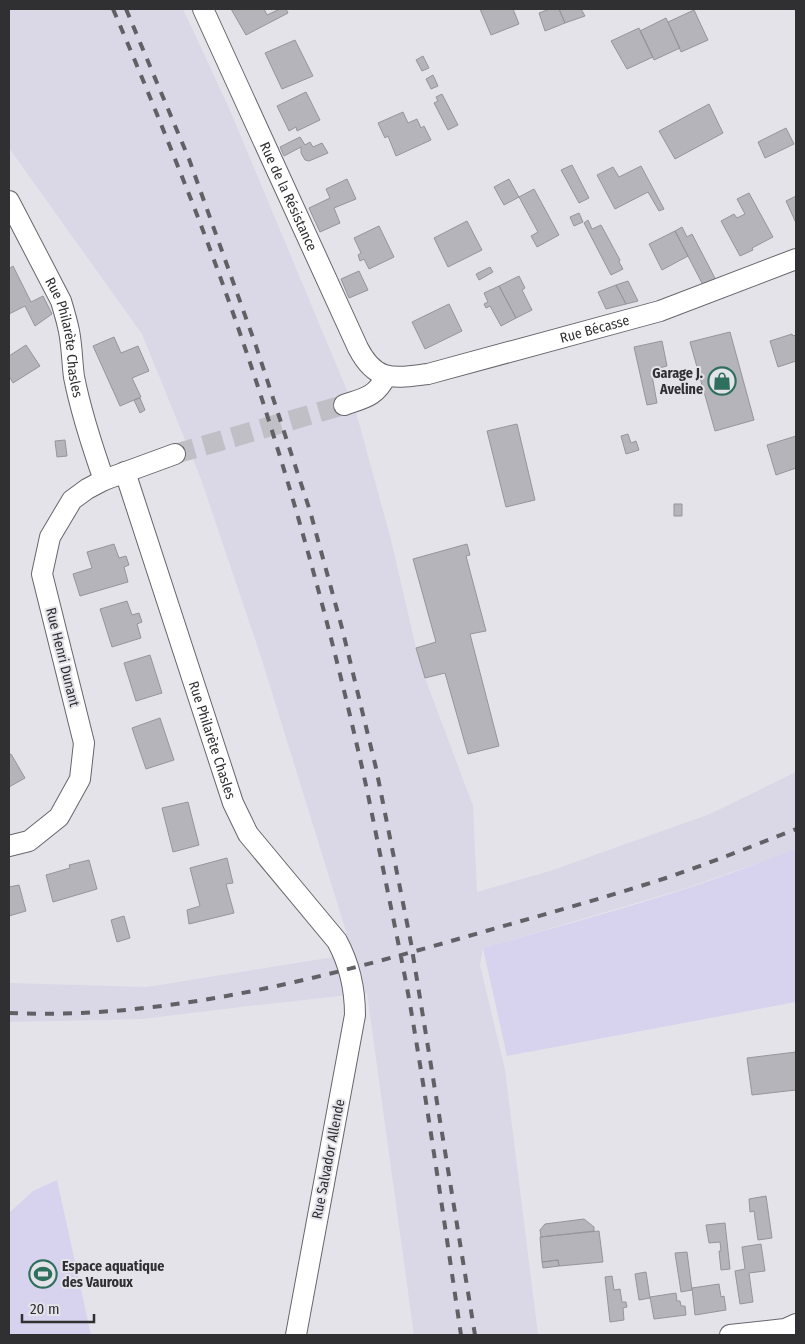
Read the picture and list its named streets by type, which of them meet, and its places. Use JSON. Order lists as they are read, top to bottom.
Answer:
{
  "streets": {
    "street": [
      "Rue de la Résistance",
      "Rue Bécasse",
      "Rue Philarète Chasles",
      "Rue Henri Dunant",
      "Rue Salvador Allende"
    ]
  },
  "crossings": [
    ["Rue de la Résistance", "Rue Bécasse"],
    ["Rue Philarète Chasles", "Rue Henri Dunant"],
    ["Rue Philarète Chasles", "Rue Salvador Allende"]
  ],
  "places": {
    "shop": ["Garage J. Aveline"],
    "sports": ["Espace aquatique des Vauroux"]
  },
  "scale_bar": "20 m"
}
